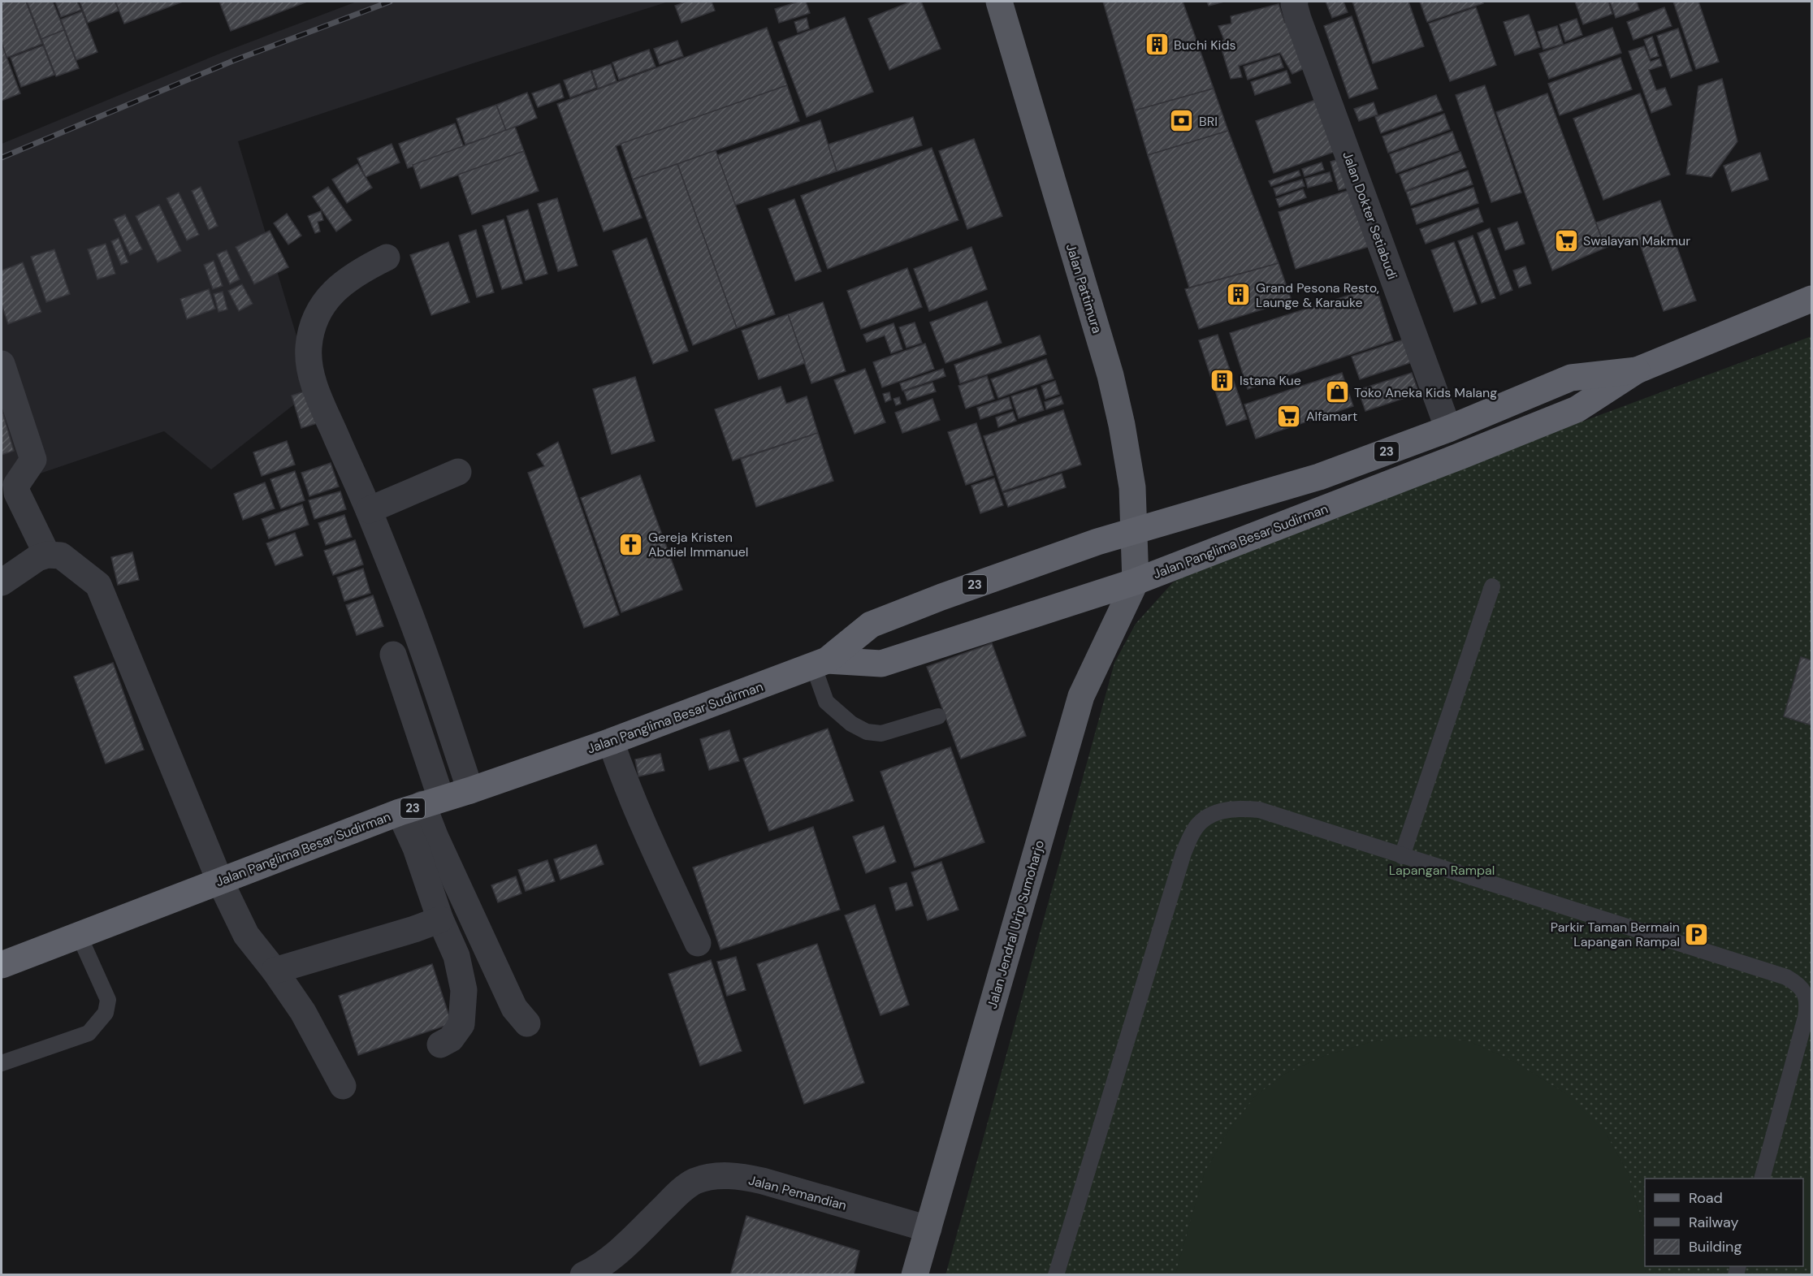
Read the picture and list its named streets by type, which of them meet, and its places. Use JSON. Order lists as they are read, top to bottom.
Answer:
{
  "streets": {
    "highway": ["23", "Jalan Panglima Besar Sudirman"],
    "main road": ["Jalan Pattimura", "Jalan Jendral Urip Sumoharjo"],
    "street": ["Jalan Dokter Setiabudi", "Jalan Pemandian"]
  },
  "crossings": [
    ["Jalan Dokter Setiabudi", "Jalan Panglima Besar Sudirman"],
    ["Jalan Pattimura", "Jalan Panglima Besar Sudirman"],
    ["Jalan Pattimura", "Jalan Jendral Urip Sumoharjo"],
    ["Jalan Panglima Besar Sudirman", "Jalan Jendral Urip Sumoharjo"],
    ["Jalan Jendral Urip Sumoharjo", "Jalan Pemandian"]
  ],
  "parks": ["Lapangan Rampal"],
  "places": {
    "building": ["Buchi Kids", "Grand Pesona Resto, Launge & Karauke", "Istana Kue"],
    "bank": ["BRI"],
    "supermarket": ["Swalayan Makmur", "Alfamart"],
    "shop": ["Toko Aneka Kids Malang"],
    "church": ["Gereja Kristen Abdiel Immanuel"],
    "parking": ["Parkir Taman Bermain Lapangan Rampal"]
  },
  "legend": ["Road", "Railway", "Building"]
}
